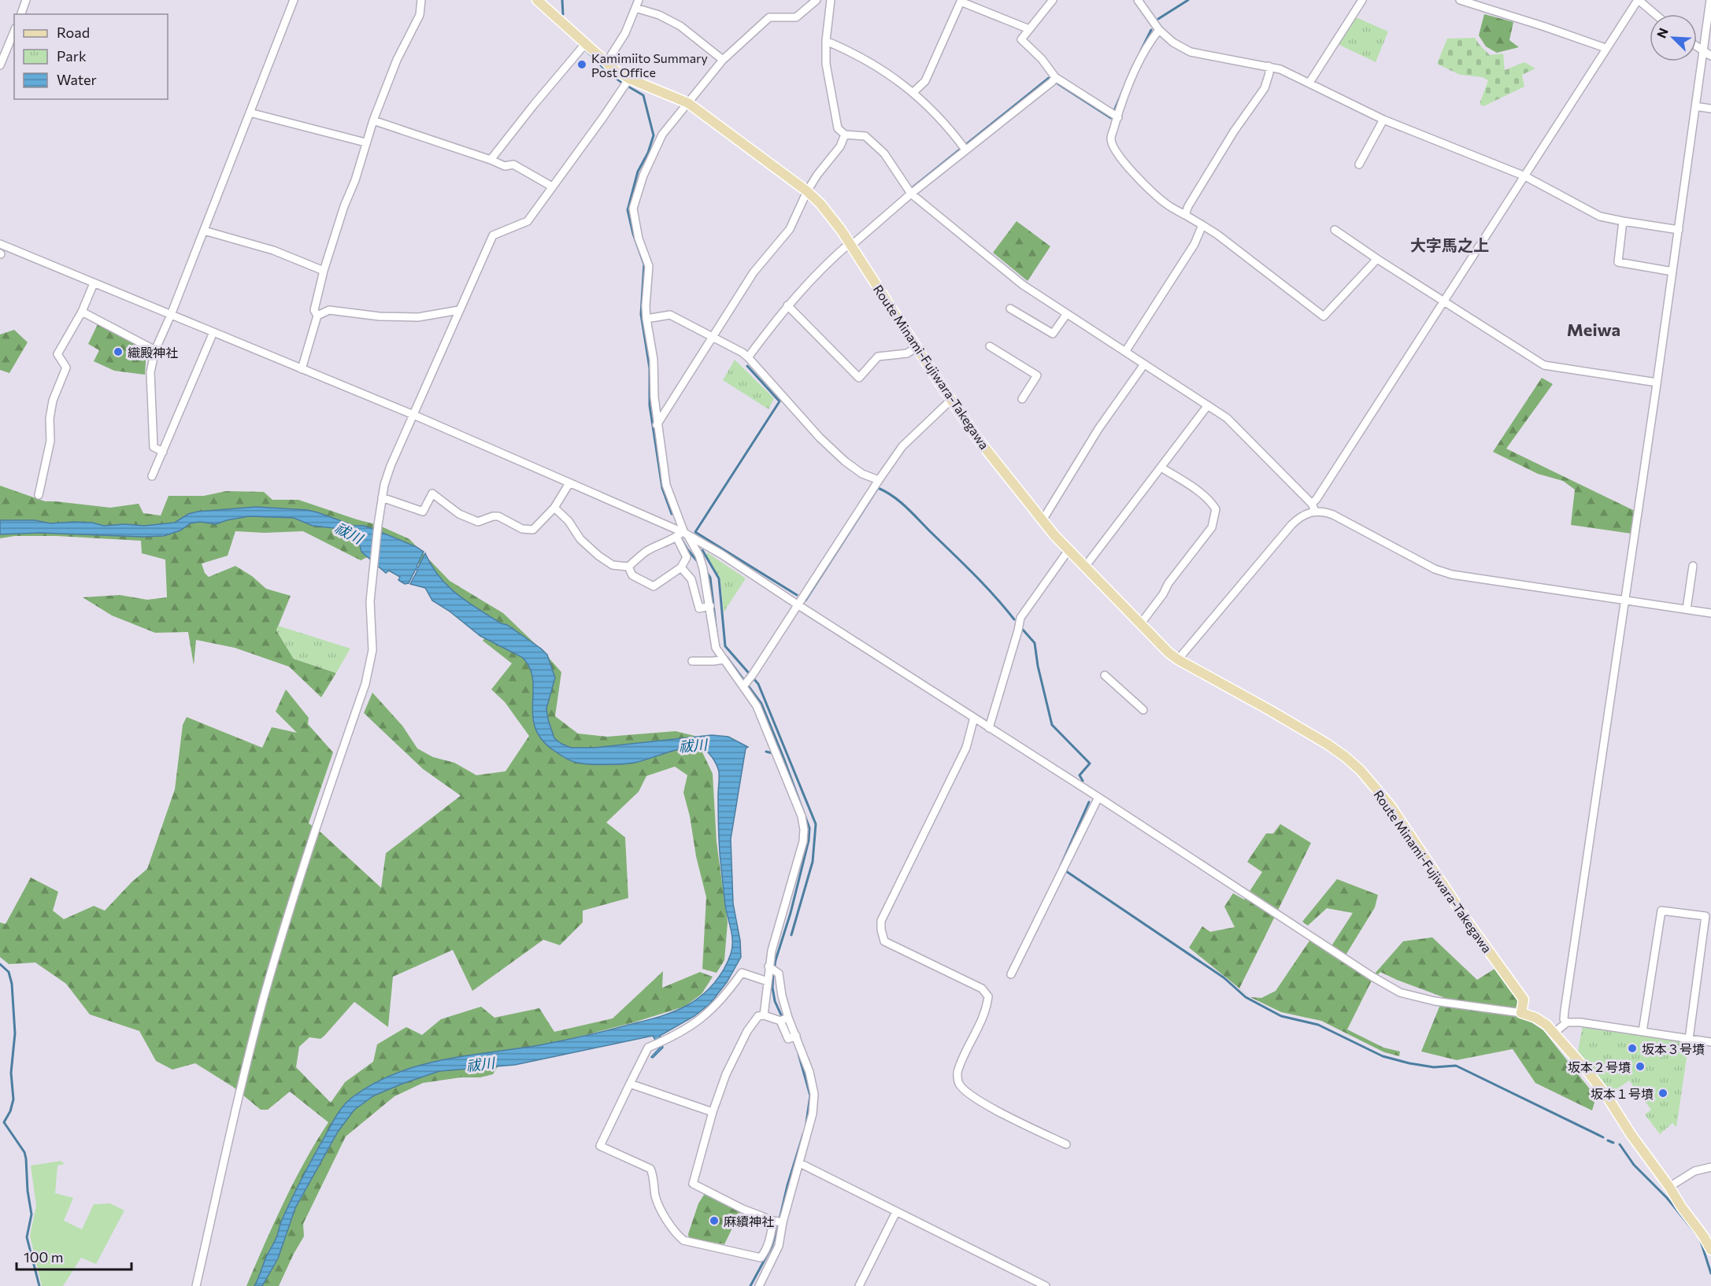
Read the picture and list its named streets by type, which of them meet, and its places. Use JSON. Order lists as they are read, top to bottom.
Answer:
{
  "streets": {
    "main road": ["Route Minami-Fujiwara-Takegawa"]
  },
  "districts": ["大字馬之上", "Meiwa"],
  "water": ["祓川"],
  "places": [
    "Kamimiito Summary Post Office",
    "織殿神社",
    "坂本３号墳",
    "坂本２号墳",
    "坂本１号墳",
    "麻續神社"
  ],
  "legend": ["Road", "Park", "Water"],
  "scale_bar": "100 m",
  "north": "top left"
}
